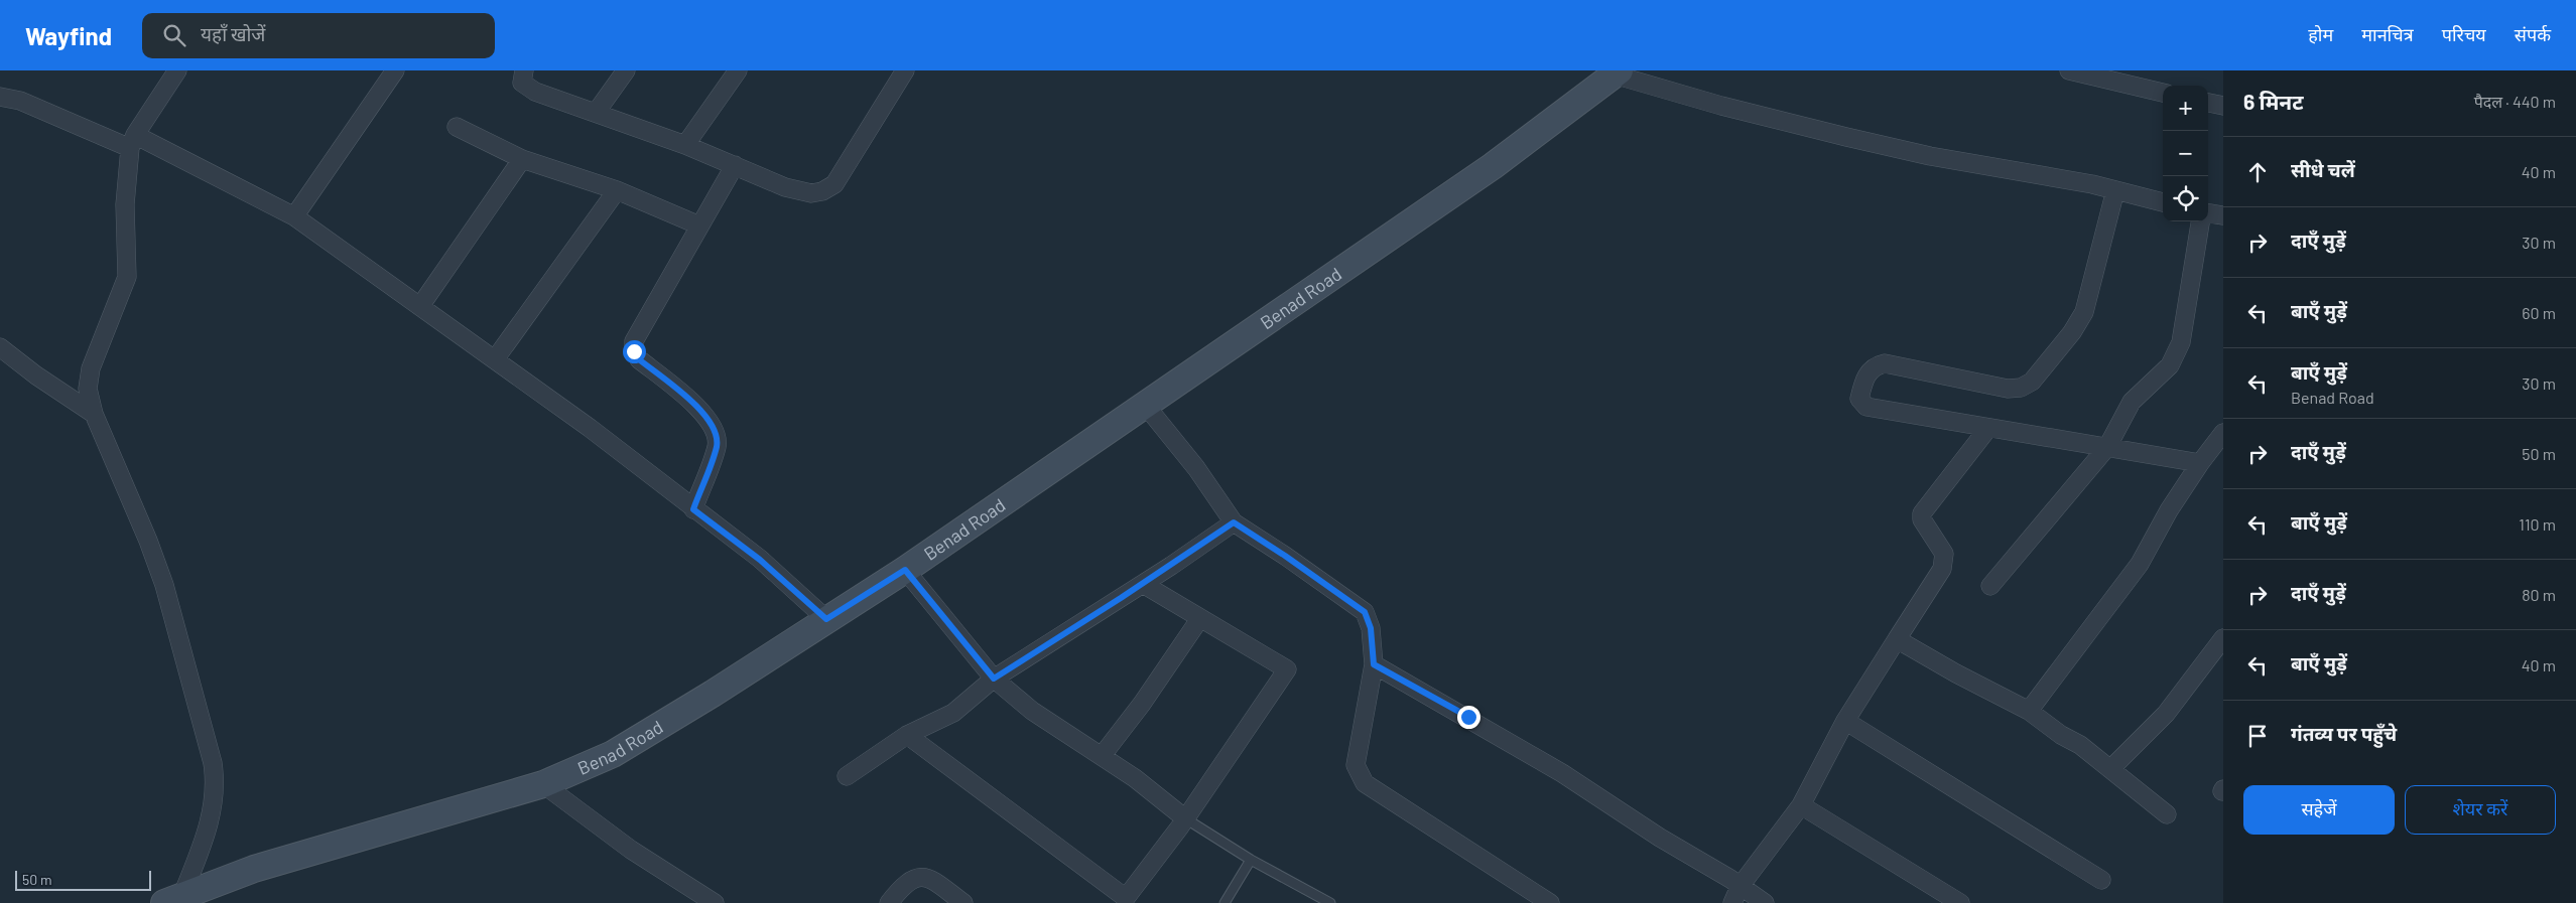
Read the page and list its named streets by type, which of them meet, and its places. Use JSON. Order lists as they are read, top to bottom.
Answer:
{
  "streets": {
    "main road": ["Benad Road"]
  },
  "scale_bar": "50 m",
  "page": {
    "header": "Wayfind",
    "search": "यहाँ खोजें",
    "nav": [
      "होम",
      "मानचित्र",
      "परिचय",
      "संपर्क"
    ],
    "heading": ["6 मिनट", "पैदल · 440 m"],
    "map_buttons": ["+", "−"],
    "list": [
      ["सीधे चलें", "40 m"],
      ["दाएँ मुड़ें", "30 m"],
      ["बाएँ मुड़ें", "60 m"],
      ["बाएँ मुड़ें", "Benad Road", "30 m"],
      ["दाएँ मुड़ें", "50 m"],
      ["बाएँ मुड़ें", "110 m"],
      ["दाएँ मुड़ें", "80 m"],
      ["बाएँ मुड़ें", "40 m"],
      "गंतव्य पर पहुँचे"
    ],
    "buttons": ["सहेजें", "शेयर करें"],
    "scale": "50 m"
  }
}
